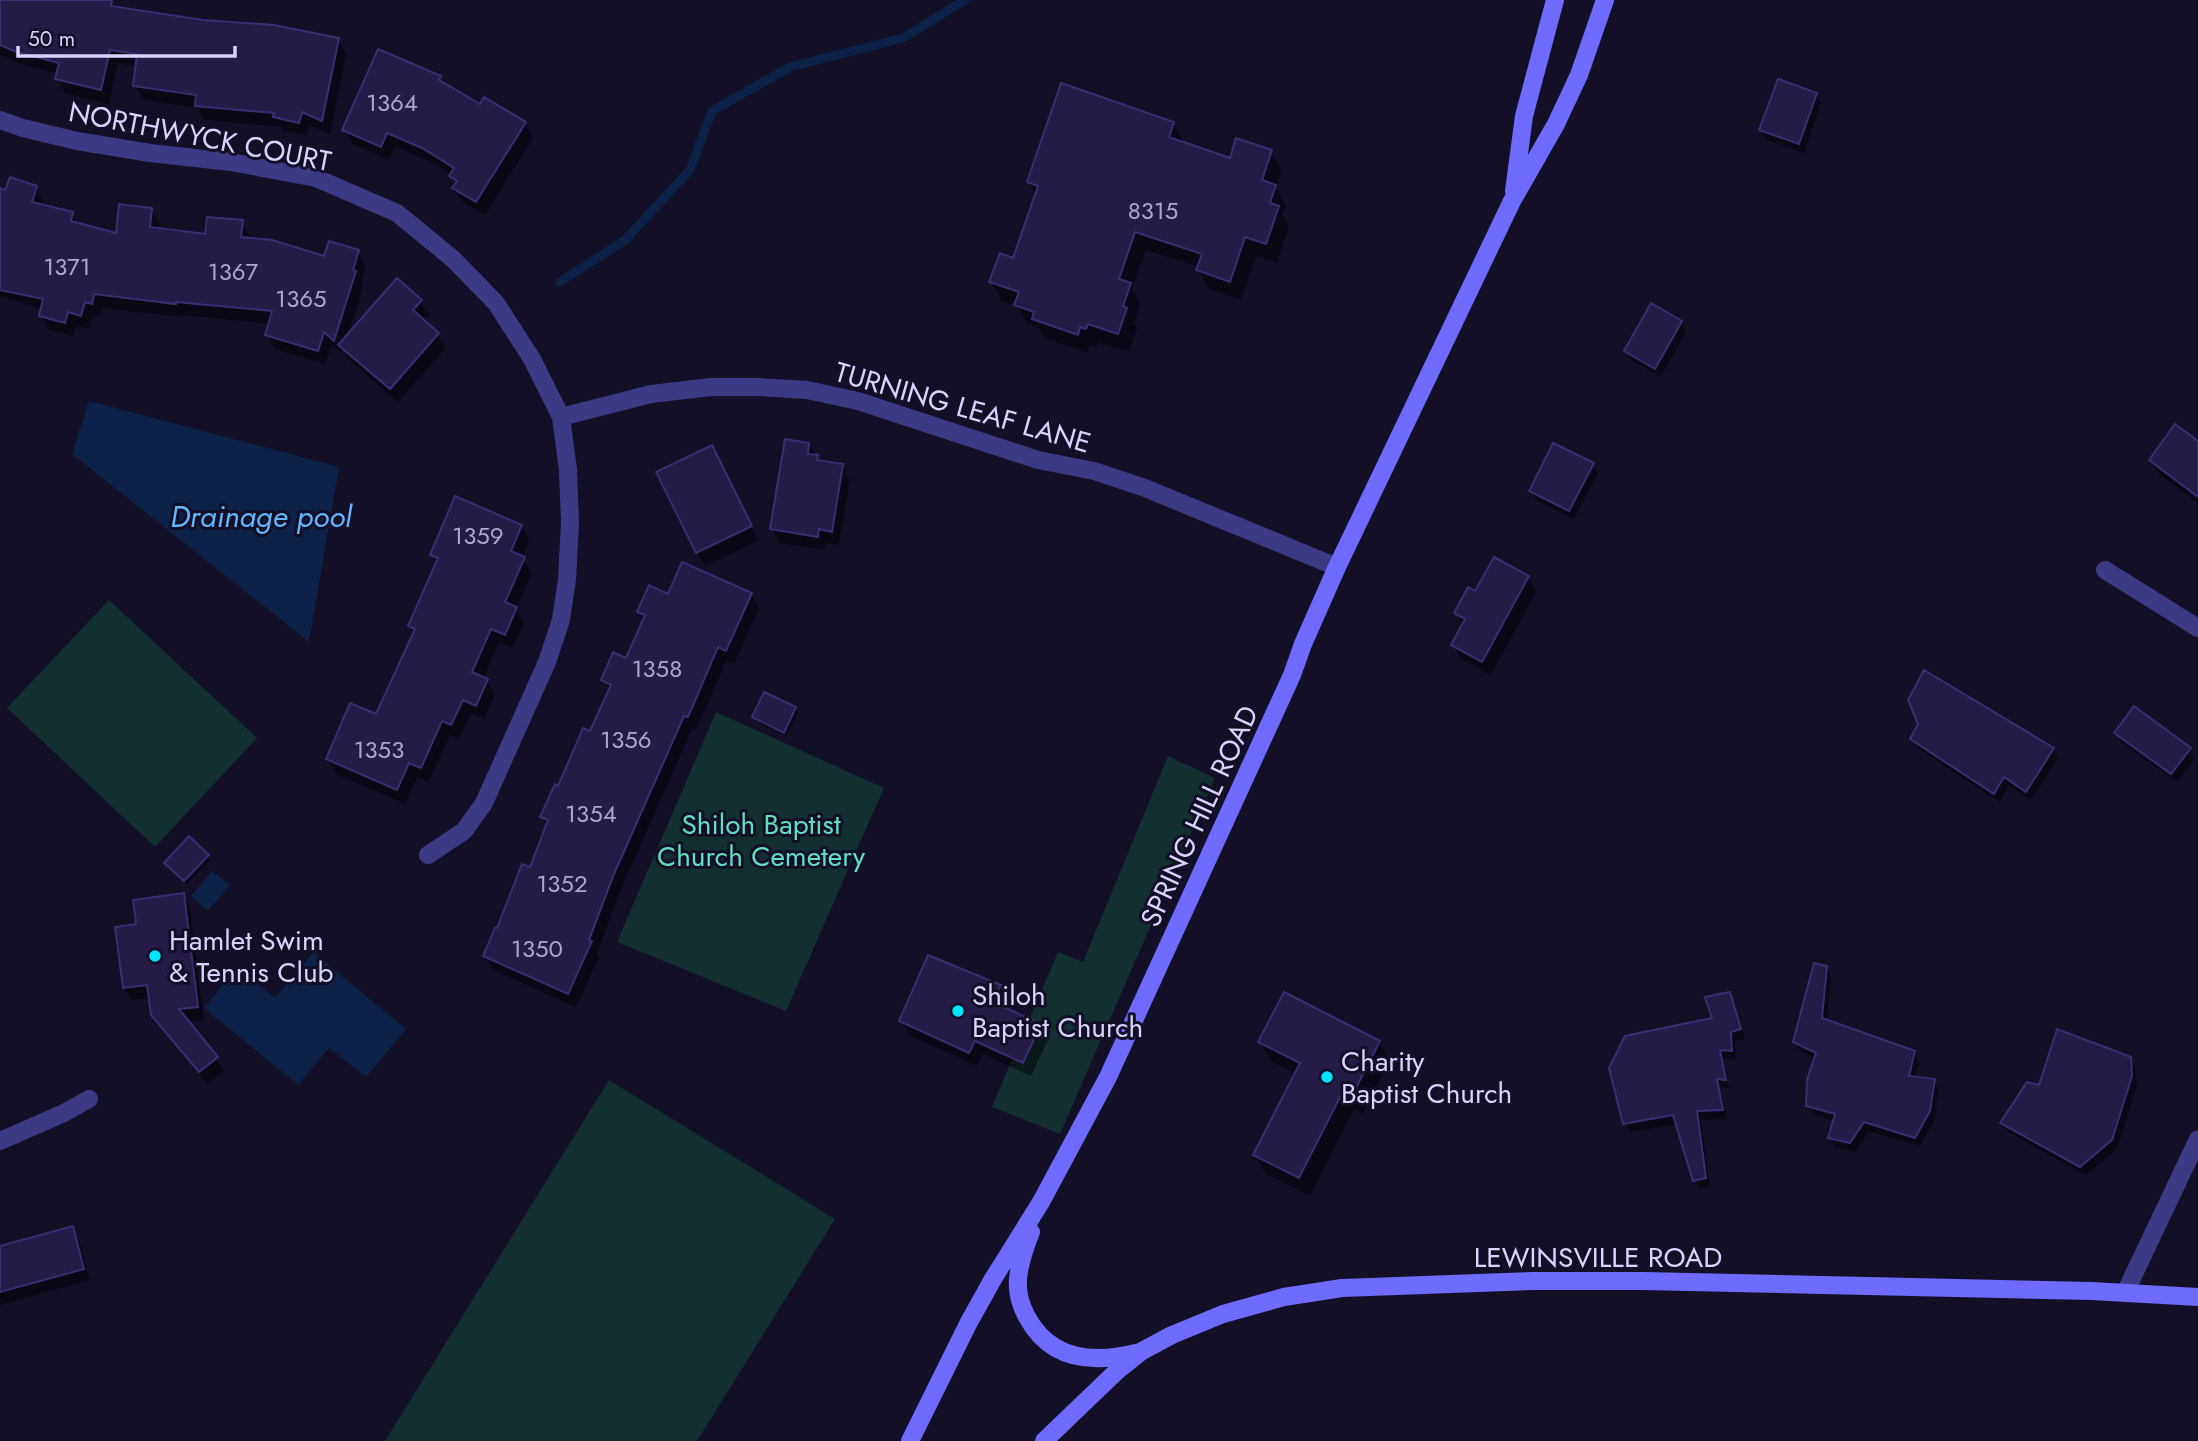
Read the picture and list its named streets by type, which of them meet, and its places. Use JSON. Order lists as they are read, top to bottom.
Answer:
{
  "streets": {
    "main road": ["SPRING HILL ROAD", "LEWINSVILLE ROAD"],
    "street": ["NORTHWYCK COURT", "TURNING LEAF LANE"]
  },
  "crossings": [
    ["NORTHWYCK COURT", "TURNING LEAF LANE"],
    ["TURNING LEAF LANE", "SPRING HILL ROAD"]
  ],
  "water": ["Drainage pool"],
  "parks": ["Shiloh Baptist Church Cemetery"],
  "places": ["Hamlet Swim & Tennis Club", "Shiloh Baptist Church", "Charity Baptist Church"],
  "house_numbers": [
    "1364",
    "8315",
    "1371",
    "1367",
    "1365",
    "1359",
    "1358",
    "1356",
    "1353",
    "1354",
    "1352",
    "1350"
  ],
  "scale_bar": "50 m"
}
